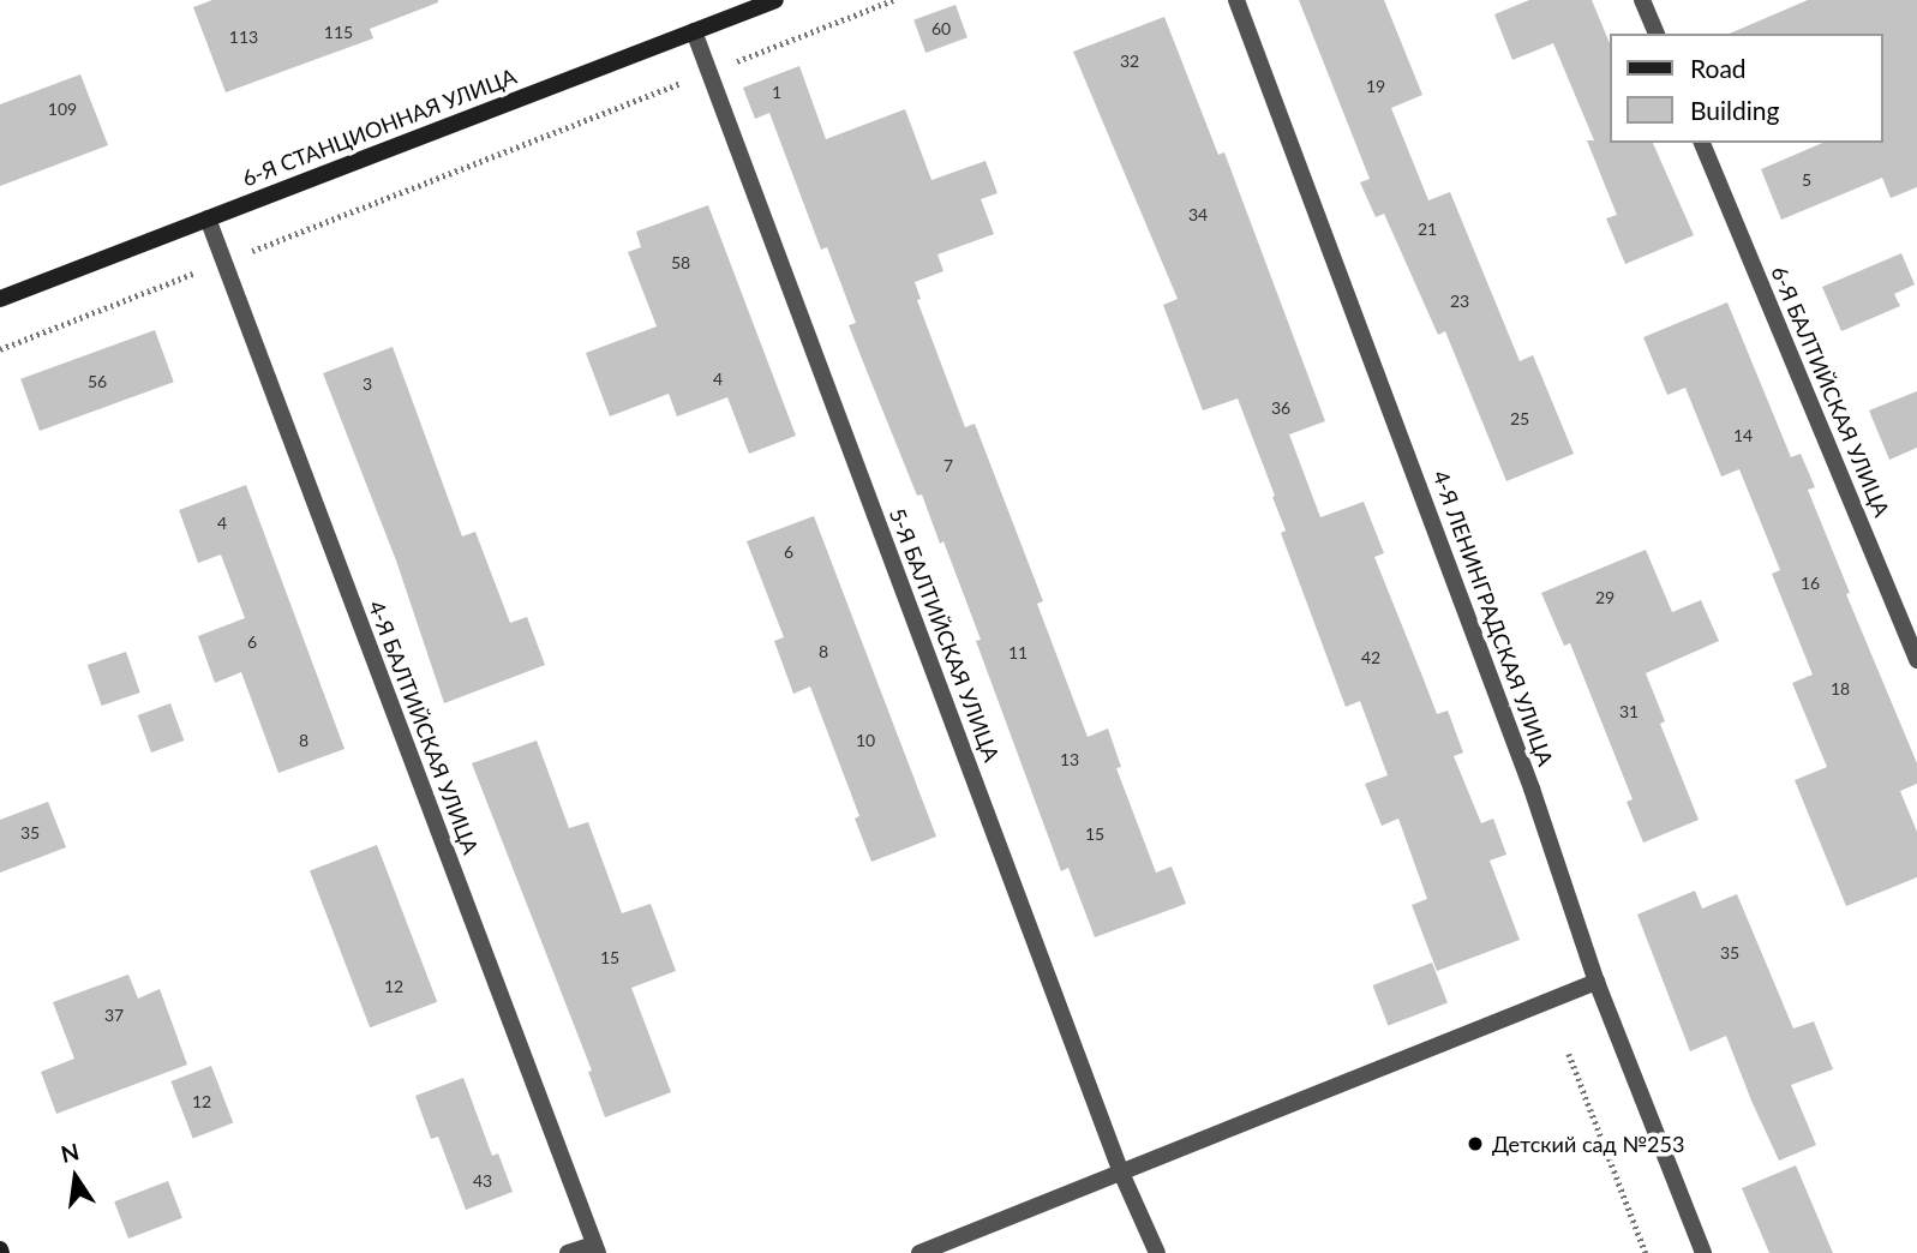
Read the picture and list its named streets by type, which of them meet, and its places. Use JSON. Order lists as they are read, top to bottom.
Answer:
{
  "streets": {
    "main road": ["6-Я СТАНЦИОННАЯ УЛИЦА"],
    "street": [
      "6-Я БАЛТИЙСКАЯ УЛИЦА",
      "4-Я ЛЕНИНГРАДСКАЯ УЛИЦА",
      "5-Я БАЛТИЙСКАЯ УЛИЦА",
      "4-Я БАЛТИЙСКАЯ УЛИЦА"
    ]
  },
  "crossings": [
    ["6-Я СТАНЦИОННАЯ УЛИЦА", "5-Я БАЛТИЙСКАЯ УЛИЦА"],
    ["6-Я СТАНЦИОННАЯ УЛИЦА", "4-Я БАЛТИЙСКАЯ УЛИЦА"]
  ],
  "places": ["Детский сад №253"],
  "house_numbers": [
    "60",
    "115",
    "113",
    "32",
    "19",
    "1",
    "109",
    "5",
    "34",
    "21",
    "58",
    "23",
    "4",
    "56",
    "3",
    "36",
    "25",
    "14",
    "7",
    "4",
    "6",
    "16",
    "29",
    "6",
    "8",
    "11",
    "42",
    "18",
    "31",
    "8",
    "10",
    "13",
    "35",
    "15",
    "35",
    "15",
    "12",
    "37",
    "12",
    "43"
  ],
  "legend": ["Road", "Building"],
  "north": "top"
}
